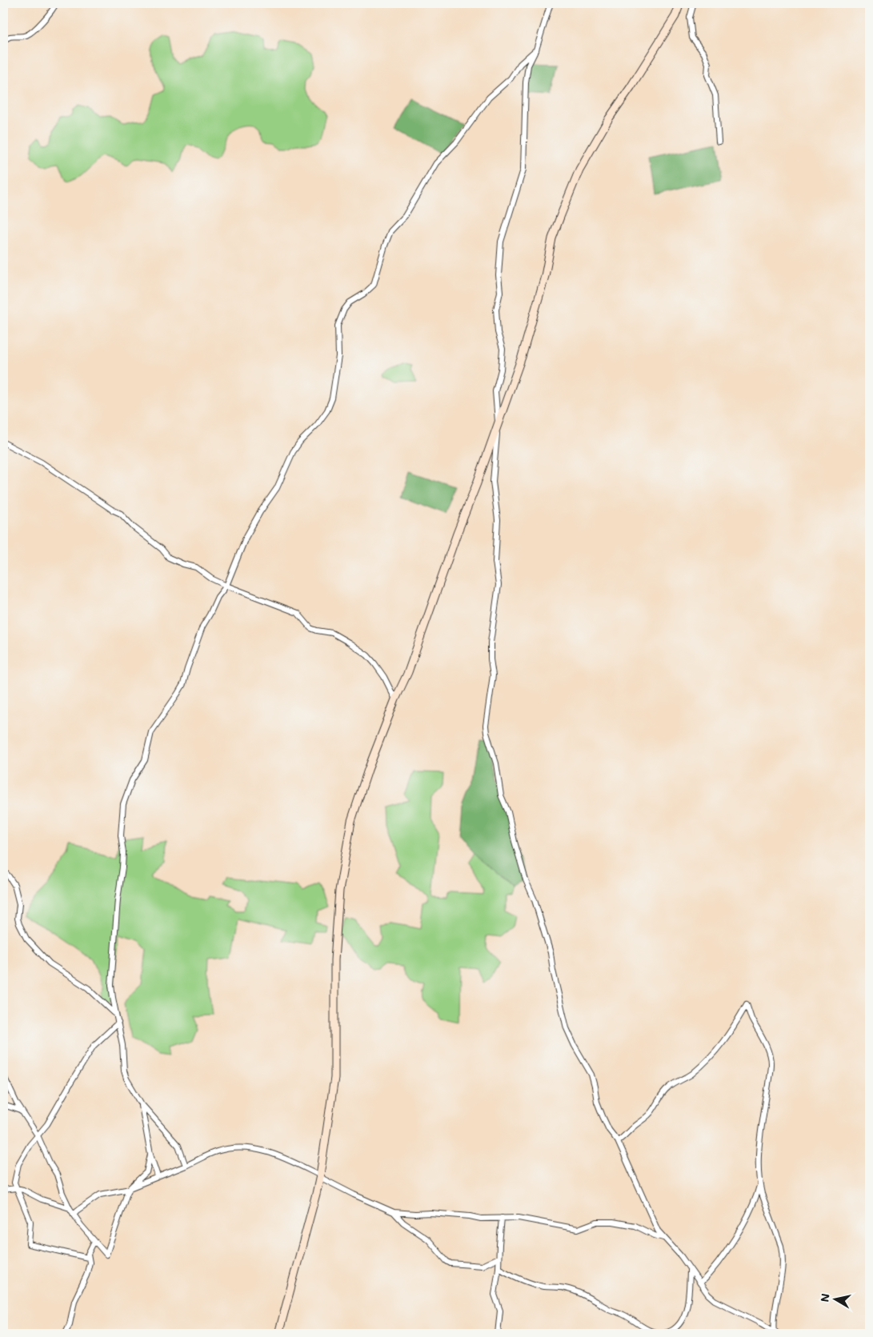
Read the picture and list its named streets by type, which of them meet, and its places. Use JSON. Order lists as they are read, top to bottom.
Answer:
{
  "north": "left"
}
